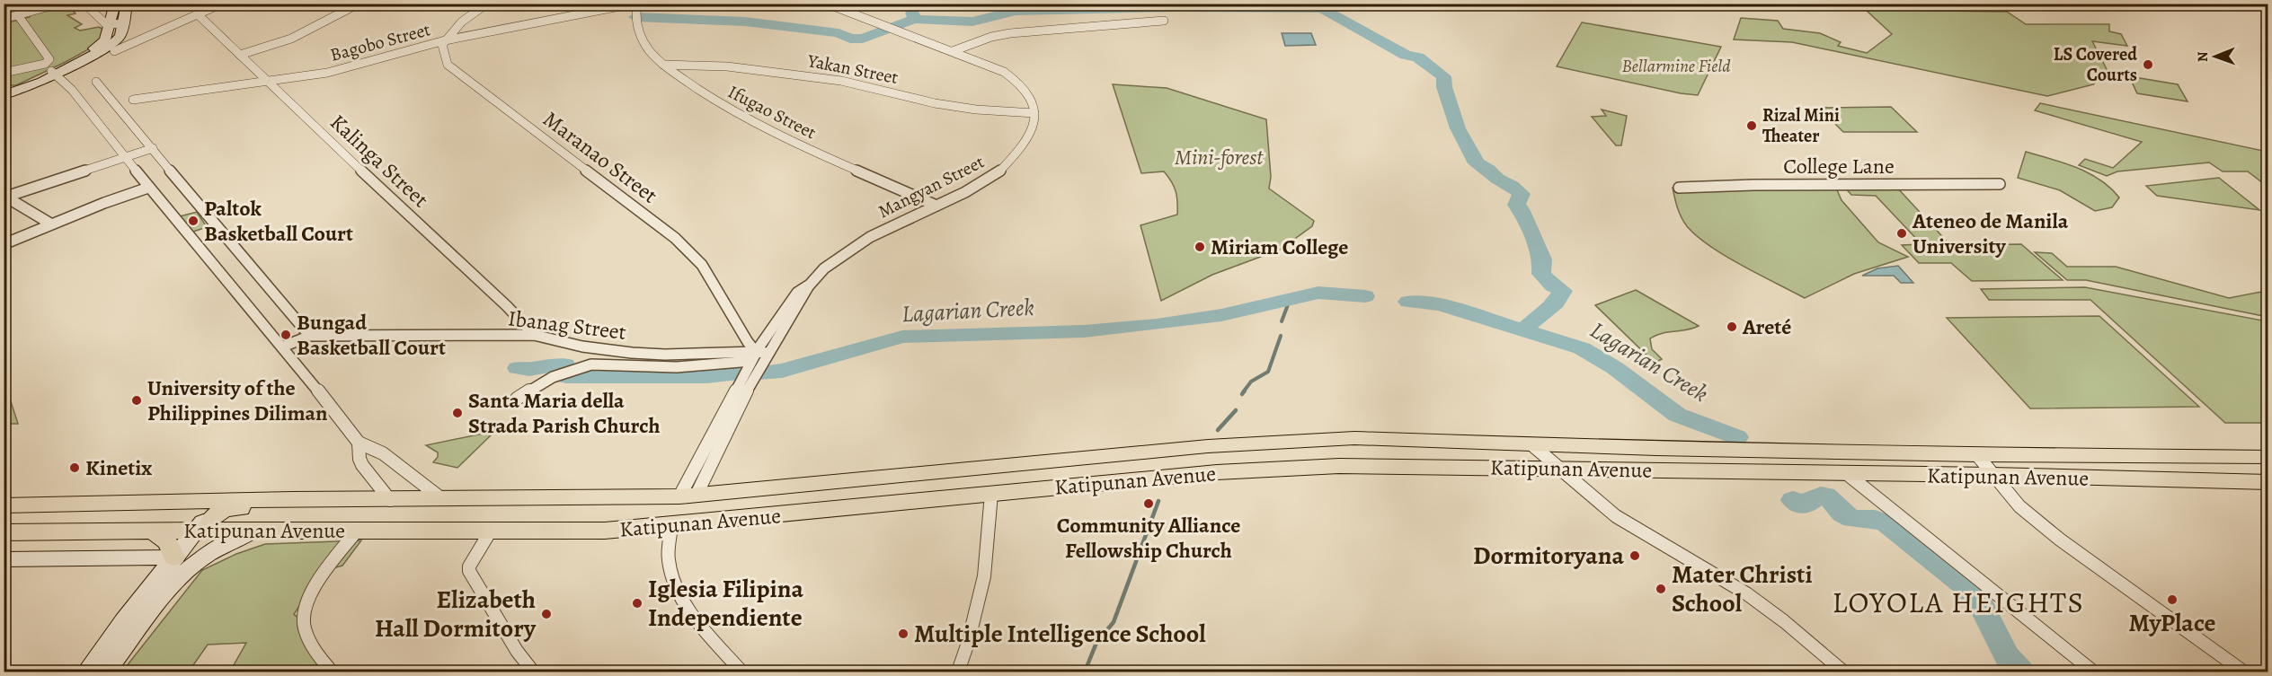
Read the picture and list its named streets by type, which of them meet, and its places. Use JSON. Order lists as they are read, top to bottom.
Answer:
{
  "streets": {
    "main road": ["Katipunan Avenue"],
    "street": [
      "Bagobo Street",
      "Yakan Street",
      "Ifugao Street",
      "Maranao Street",
      "Kalinga Street",
      "College Lane",
      "Mangyan Street",
      "Ibanag Street"
    ]
  },
  "crossings": [
    ["Bagobo Street", "Ifugao Street"],
    ["Bagobo Street", "Maranao Street"],
    ["Bagobo Street", "Kalinga Street"],
    ["Yakan Street", "Ifugao Street"],
    ["Yakan Street", "Mangyan Street"],
    ["Ifugao Street", "Mangyan Street"],
    ["Maranao Street", "Mangyan Street"],
    ["Maranao Street", "Ibanag Street"],
    ["Kalinga Street", "Ibanag Street"],
    ["Mangyan Street", "Ibanag Street"],
    ["Mangyan Street", "Katipunan Avenue"]
  ],
  "districts": ["LOYOLA HEIGHTS"],
  "water": ["Lagarian Creek"],
  "parks": ["Bellarmine Field", "Mini-forest"],
  "places": [
    "LS Covered Courts",
    "Rizal Mini Theater",
    "Paltok Basketball Court",
    "Ateneo de Manila University",
    "Miriam College",
    "Areté",
    "Bungad Basketball Court",
    "University of the Philippines Diliman",
    "Santa Maria della Strada Parish Church",
    "Kinetix",
    "Community Alliance Fellowship Church",
    "Dormitoryana",
    "Mater Christi School",
    "MyPlace",
    "Iglesia Filipina Independiente",
    "Elizabeth Hall Dormitory",
    "Multiple Intelligence School"
  ],
  "north": "left"
}
